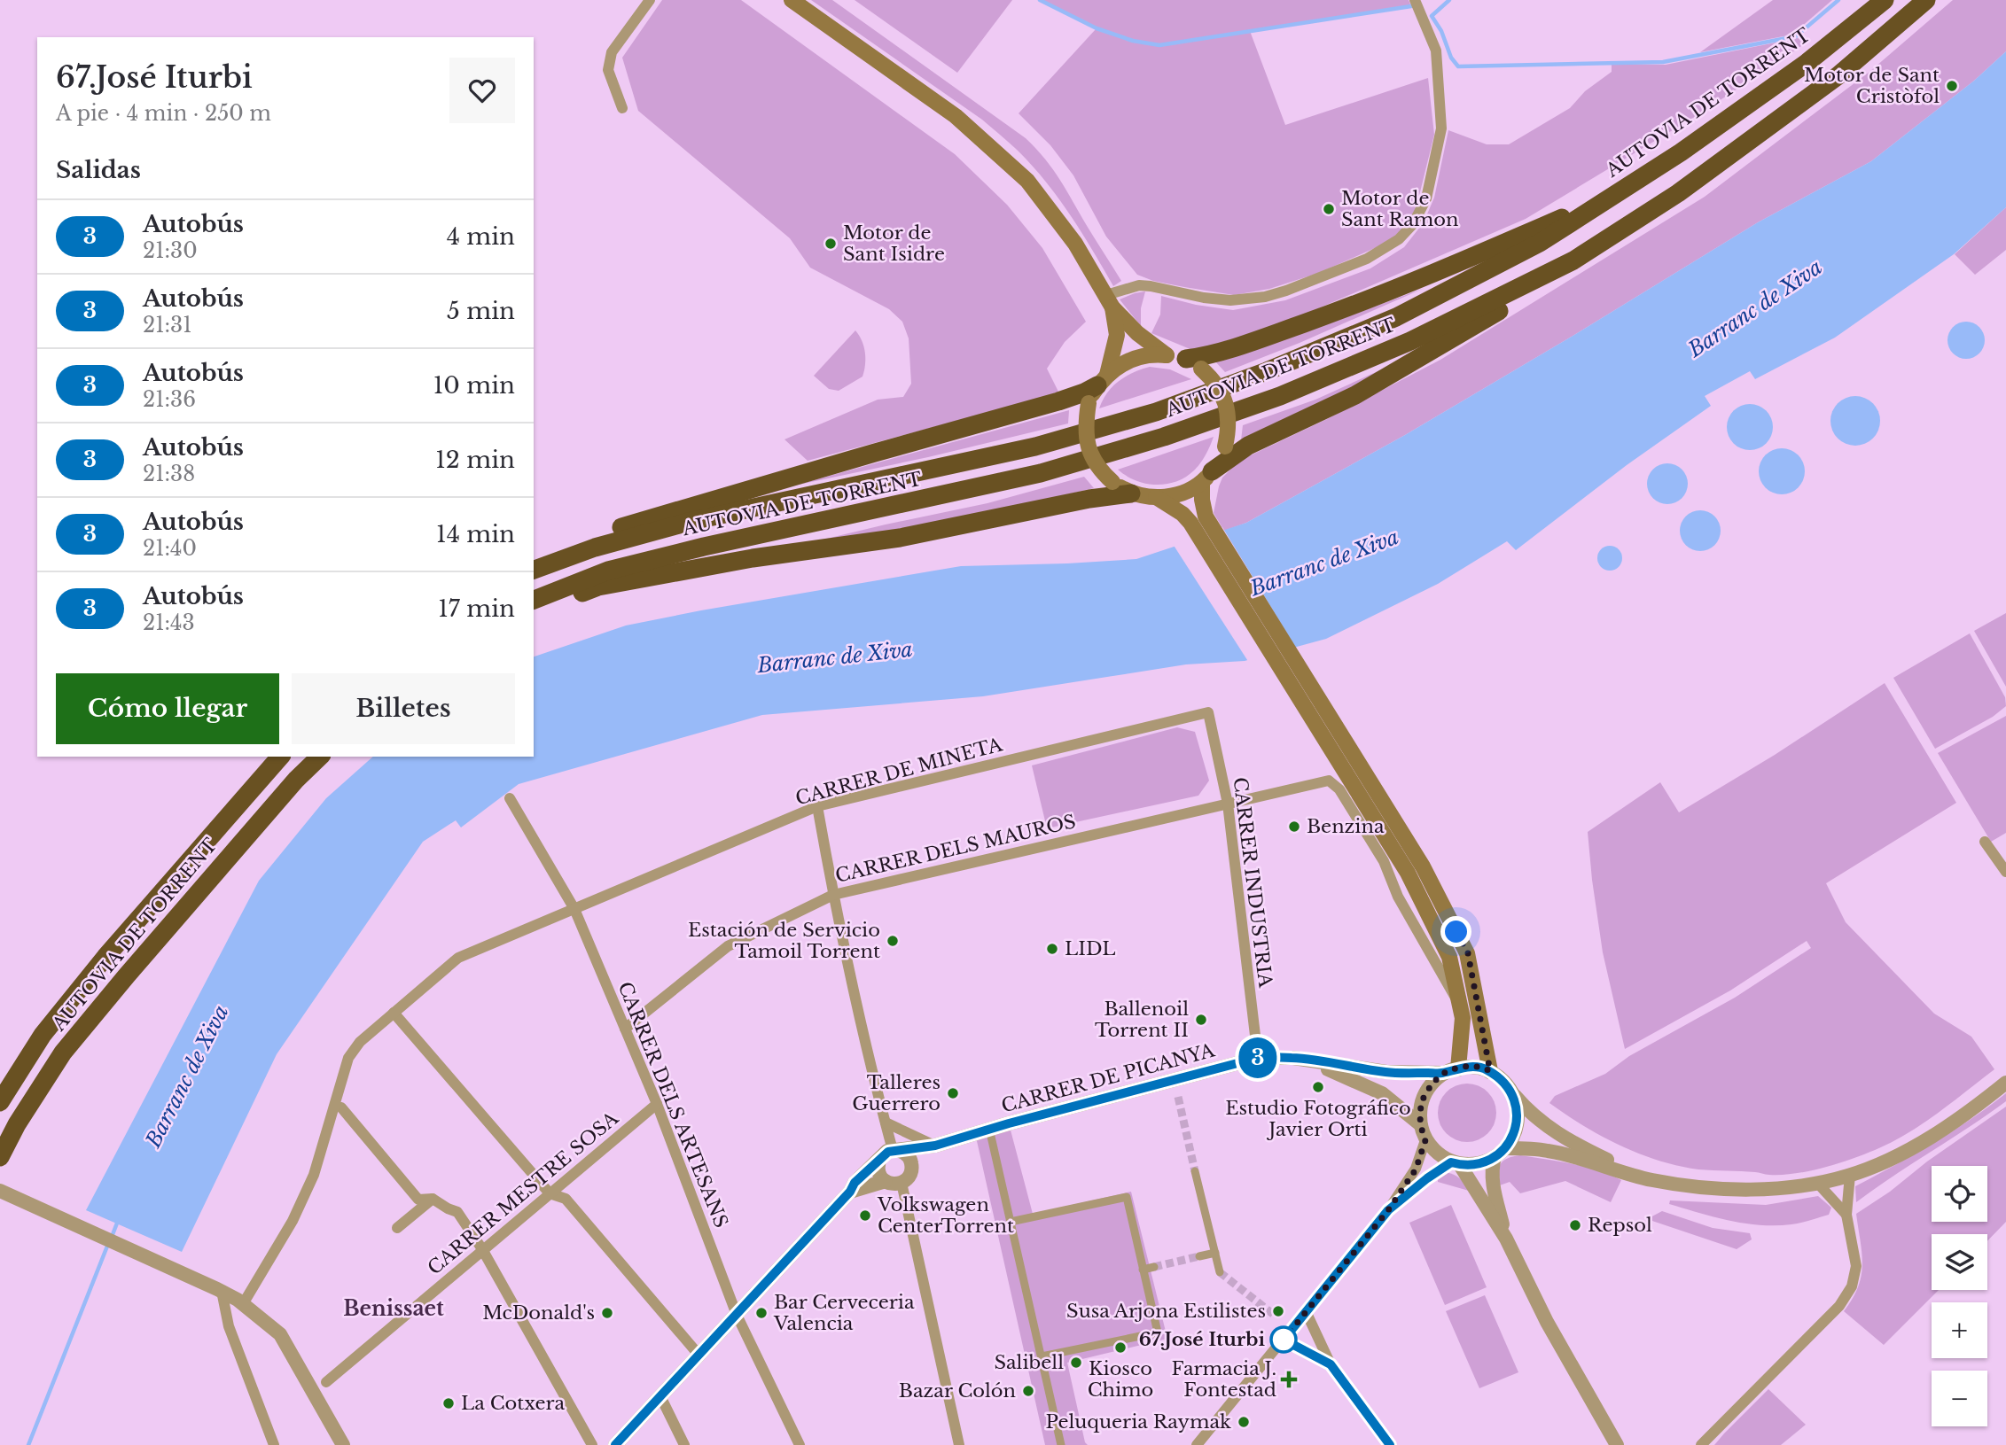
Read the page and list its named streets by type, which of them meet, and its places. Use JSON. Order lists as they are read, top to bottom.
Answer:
{
  "streets": {
    "highway": ["AUTOVIA DE TORRENT"],
    "street": [
      "CARRER DE MINETA",
      "CARRER DELS MAUROS",
      "CARRER INDUSTRIA",
      "CARRER DE PICANYA",
      "CARRER DELS ARTESANS",
      "CARRER MESTRE SOSA"
    ]
  },
  "crossings": [
    ["CARRER DE MINETA", "CARRER INDUSTRIA"],
    ["CARRER DE MINETA", "CARRER DELS ARTESANS"],
    ["CARRER DELS MAUROS", "CARRER INDUSTRIA"],
    ["CARRER DELS MAUROS", "CARRER DELS ARTESANS"],
    ["CARRER INDUSTRIA", "CARRER DE PICANYA"],
    ["CARRER DELS ARTESANS", "CARRER MESTRE SOSA"]
  ],
  "districts": ["Benissaet"],
  "water": ["Barranc de Xiva"],
  "places": {
    "other": [
      "Motor de Sant Cristòfol",
      "Motor de Sant Ramon",
      "Motor de Sant Isidre",
      "Benzina",
      "Estación de Servicio Tamoil Torrent",
      "LIDL",
      "Ballenoil Torrent II",
      "Estudio Fotográfico Javier Orti",
      "Talleres Guerrero",
      "Volkswagen CenterTorrent",
      "Repsol",
      "Susa Arjona Estilistes",
      "McDonald's",
      "Bar Cerveceria Valencia",
      "67.José Iturbi",
      "Kiosco Chimo",
      "Salibell",
      "Bazar Colón",
      "La Cotxera",
      "Peluqueria Raymak"
    ],
    "health": ["Farmacia J. Fontestad"]
  },
  "lines": ["bus line 3"],
  "page": {
    "on_map": "3",
    "heading": [
      ["67.José Iturbi", "A pie · 4 min · 250 m"],
      "Salidas"
    ],
    "list": [
      {
        "mark": "3",
        "name": "Autobús",
        "note": "21:30",
        "value": "4 min"
      },
      {
        "mark": "3",
        "name": "Autobús",
        "note": "21:31",
        "value": "5 min"
      },
      {
        "mark": "3",
        "name": "Autobús",
        "note": "21:36",
        "value": "10 min"
      },
      {
        "mark": "3",
        "name": "Autobús",
        "note": "21:38",
        "value": "12 min"
      },
      {
        "mark": "3",
        "name": "Autobús",
        "note": "21:40",
        "value": "14 min"
      },
      {
        "mark": "3",
        "name": "Autobús",
        "note": "21:43",
        "value": "17 min"
      }
    ],
    "buttons": ["Cómo llegar", "Billetes"],
    "map_buttons": ["+", "−"]
  }
}
